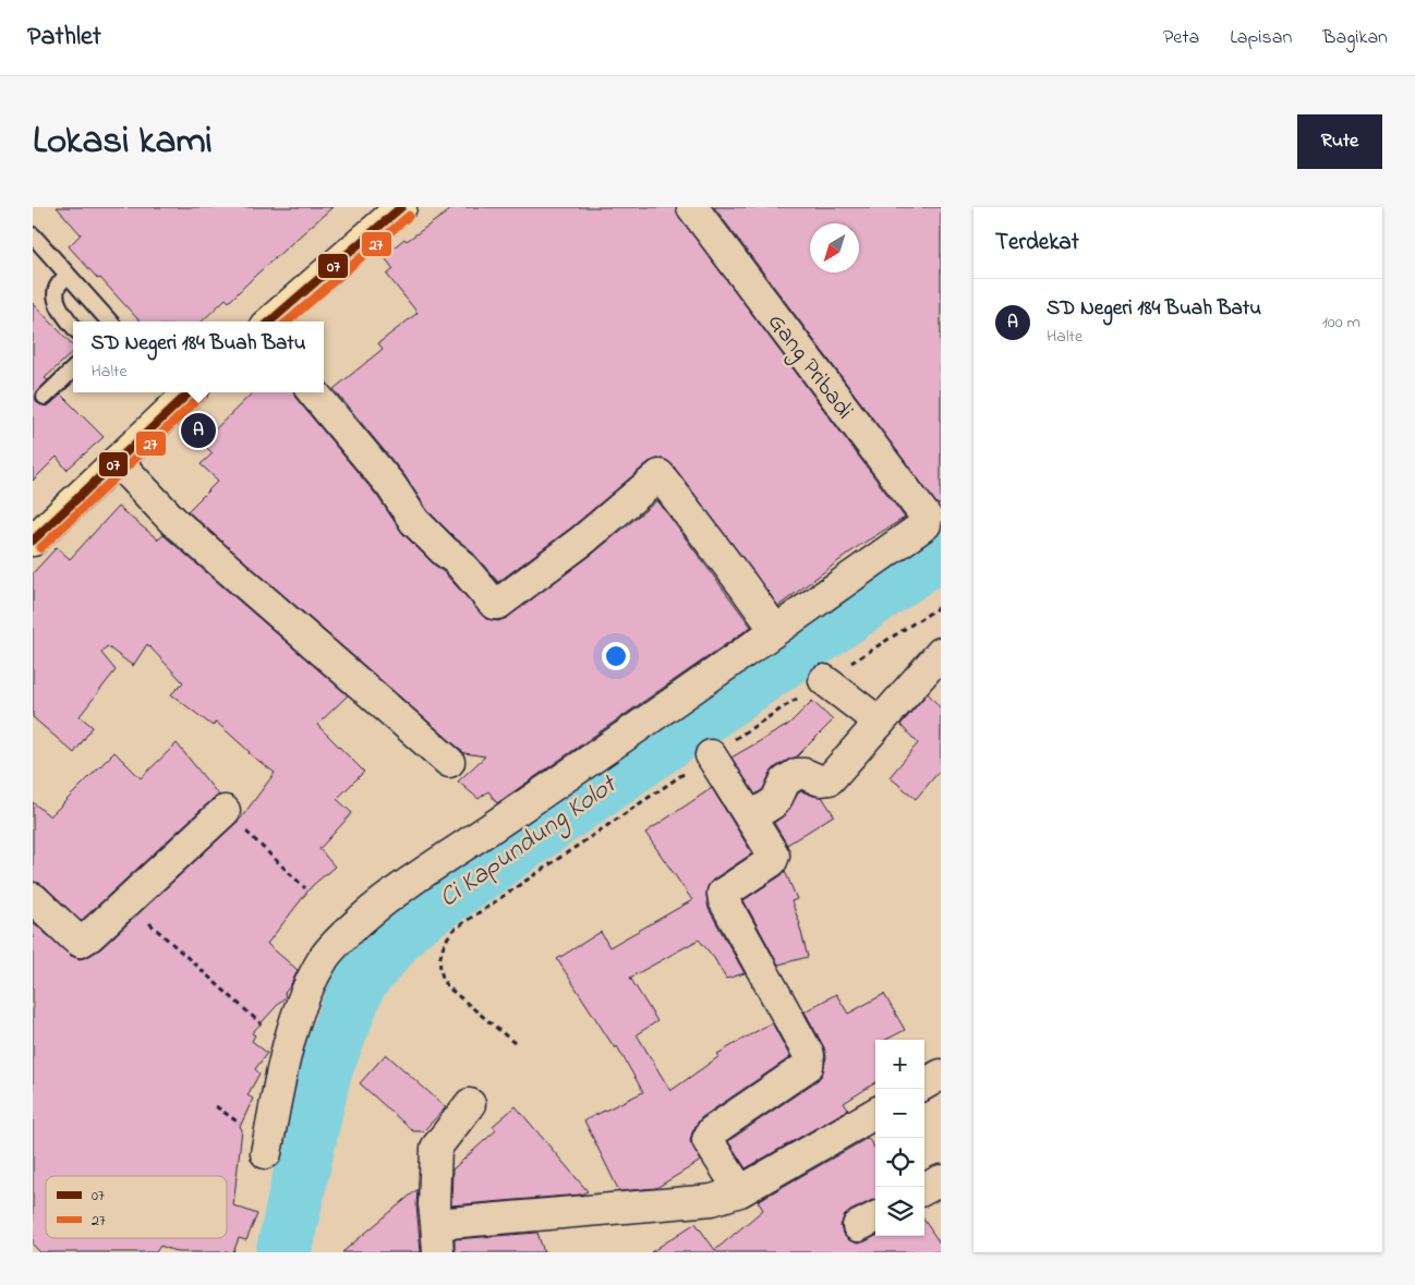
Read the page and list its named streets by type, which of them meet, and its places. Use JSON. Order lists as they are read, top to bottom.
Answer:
{
  "streets": {
    "street": ["Gang Pribadi"]
  },
  "water": ["Ci Kapundung Kolot"],
  "lines": ["transit line 07", "transit line 27"],
  "legend": ["07", "27"],
  "north": "bottom left",
  "page": {
    "header": "Pathlet",
    "nav": ["Peta", "Lapisan", "Bagikan"],
    "title": "Lokasi kami",
    "buttons": "Rute",
    "heading": "Terdekat",
    "list": [
      {
        "mark": "A",
        "name": "SD Negeri 184 Buah Batu",
        "note": "Halte",
        "value": "100 m"
      }
    ],
    "popup": ["SD Negeri 184 Buah Batu", "Halte"],
    "pins": "A",
    "map_buttons": ["+", "−"]
  }
}
